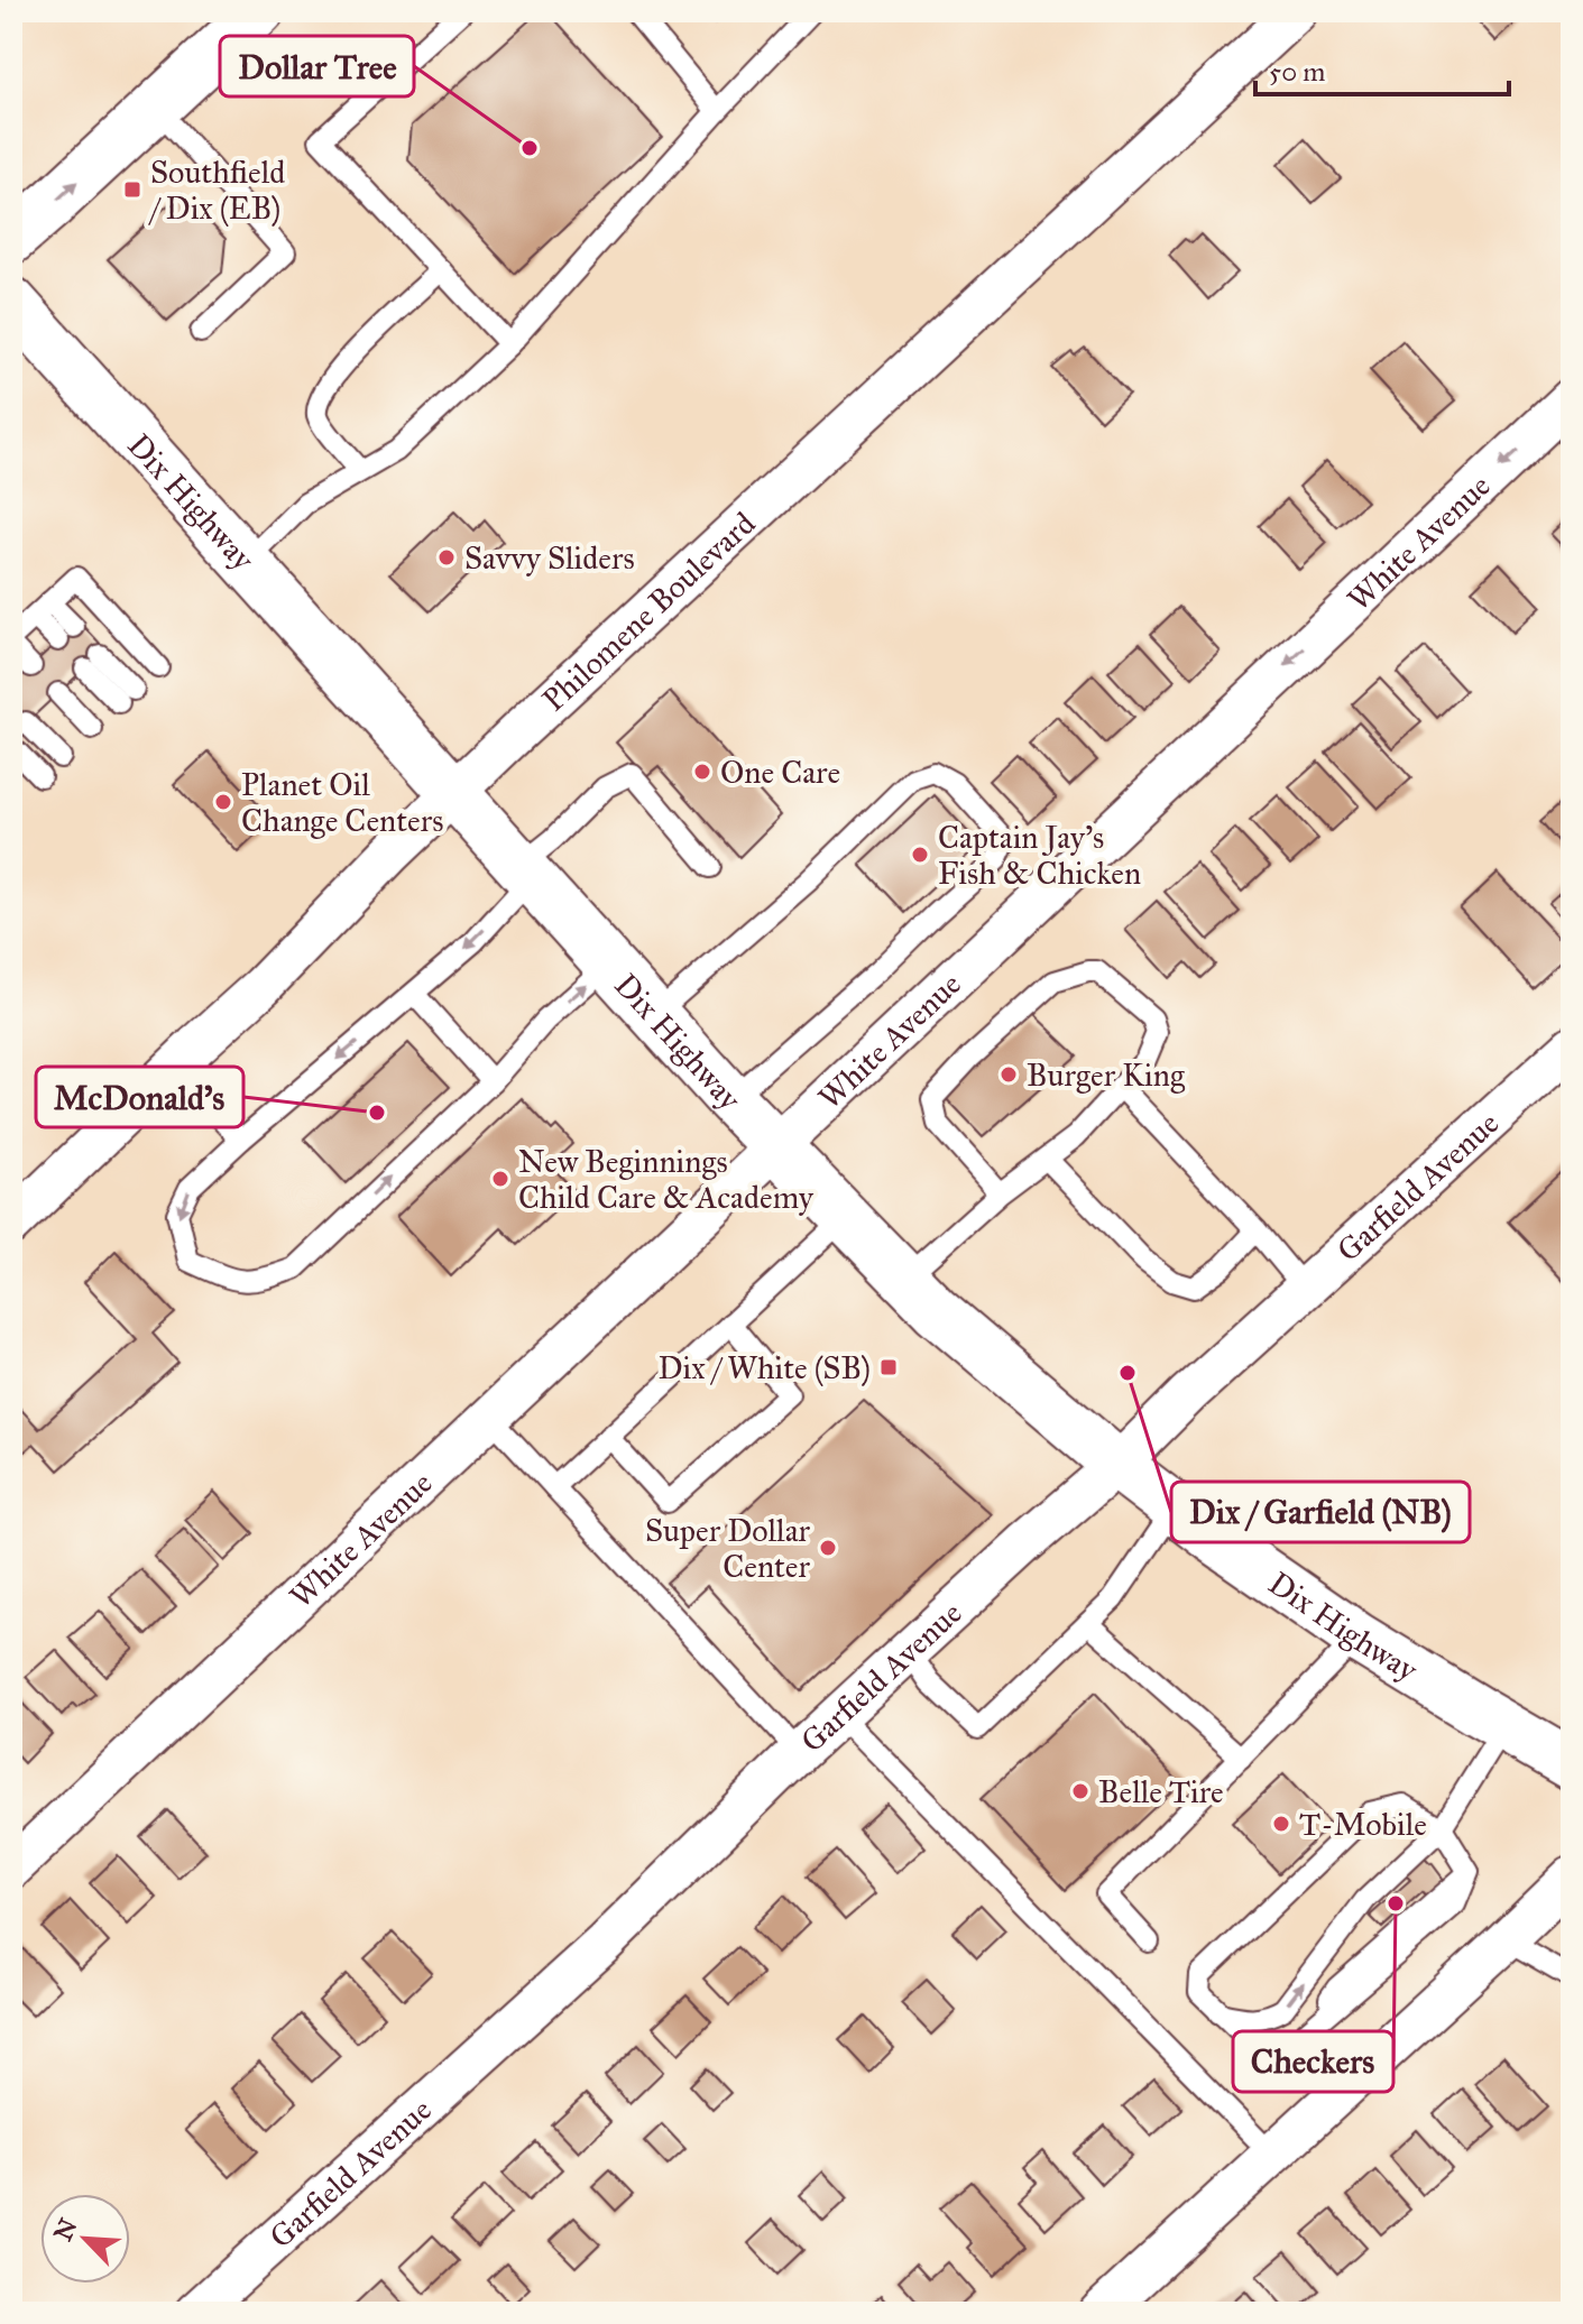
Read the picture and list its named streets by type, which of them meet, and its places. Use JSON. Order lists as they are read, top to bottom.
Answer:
{
  "streets": {
    "main road": ["Dix Highway"],
    "street": ["White Avenue", "Philomene Boulevard", "Garfield Avenue"]
  },
  "crossings": [
    ["Dix Highway", "White Avenue"],
    ["Dix Highway", "Philomene Boulevard"],
    ["Dix Highway", "Garfield Avenue"]
  ],
  "one_way": ["White Avenue"],
  "places": {
    "other": [
      "Dollar Tree",
      "Savvy Sliders",
      "One Care",
      "Planet Oil Change Centers",
      "Captain Jay's Fish & Chicken",
      "Burger King",
      "McDonald's",
      "New Beginnings Child Care & Academy",
      "Dix / Garfield (NB)",
      "Super Dollar Center",
      "Belle Tire",
      "T-Mobile",
      "Checkers"
    ],
    "transit": ["Southfield / Dix (EB)", "Dix / White (SB)"]
  },
  "scale_bar": "50 m",
  "north": "top left"
}
